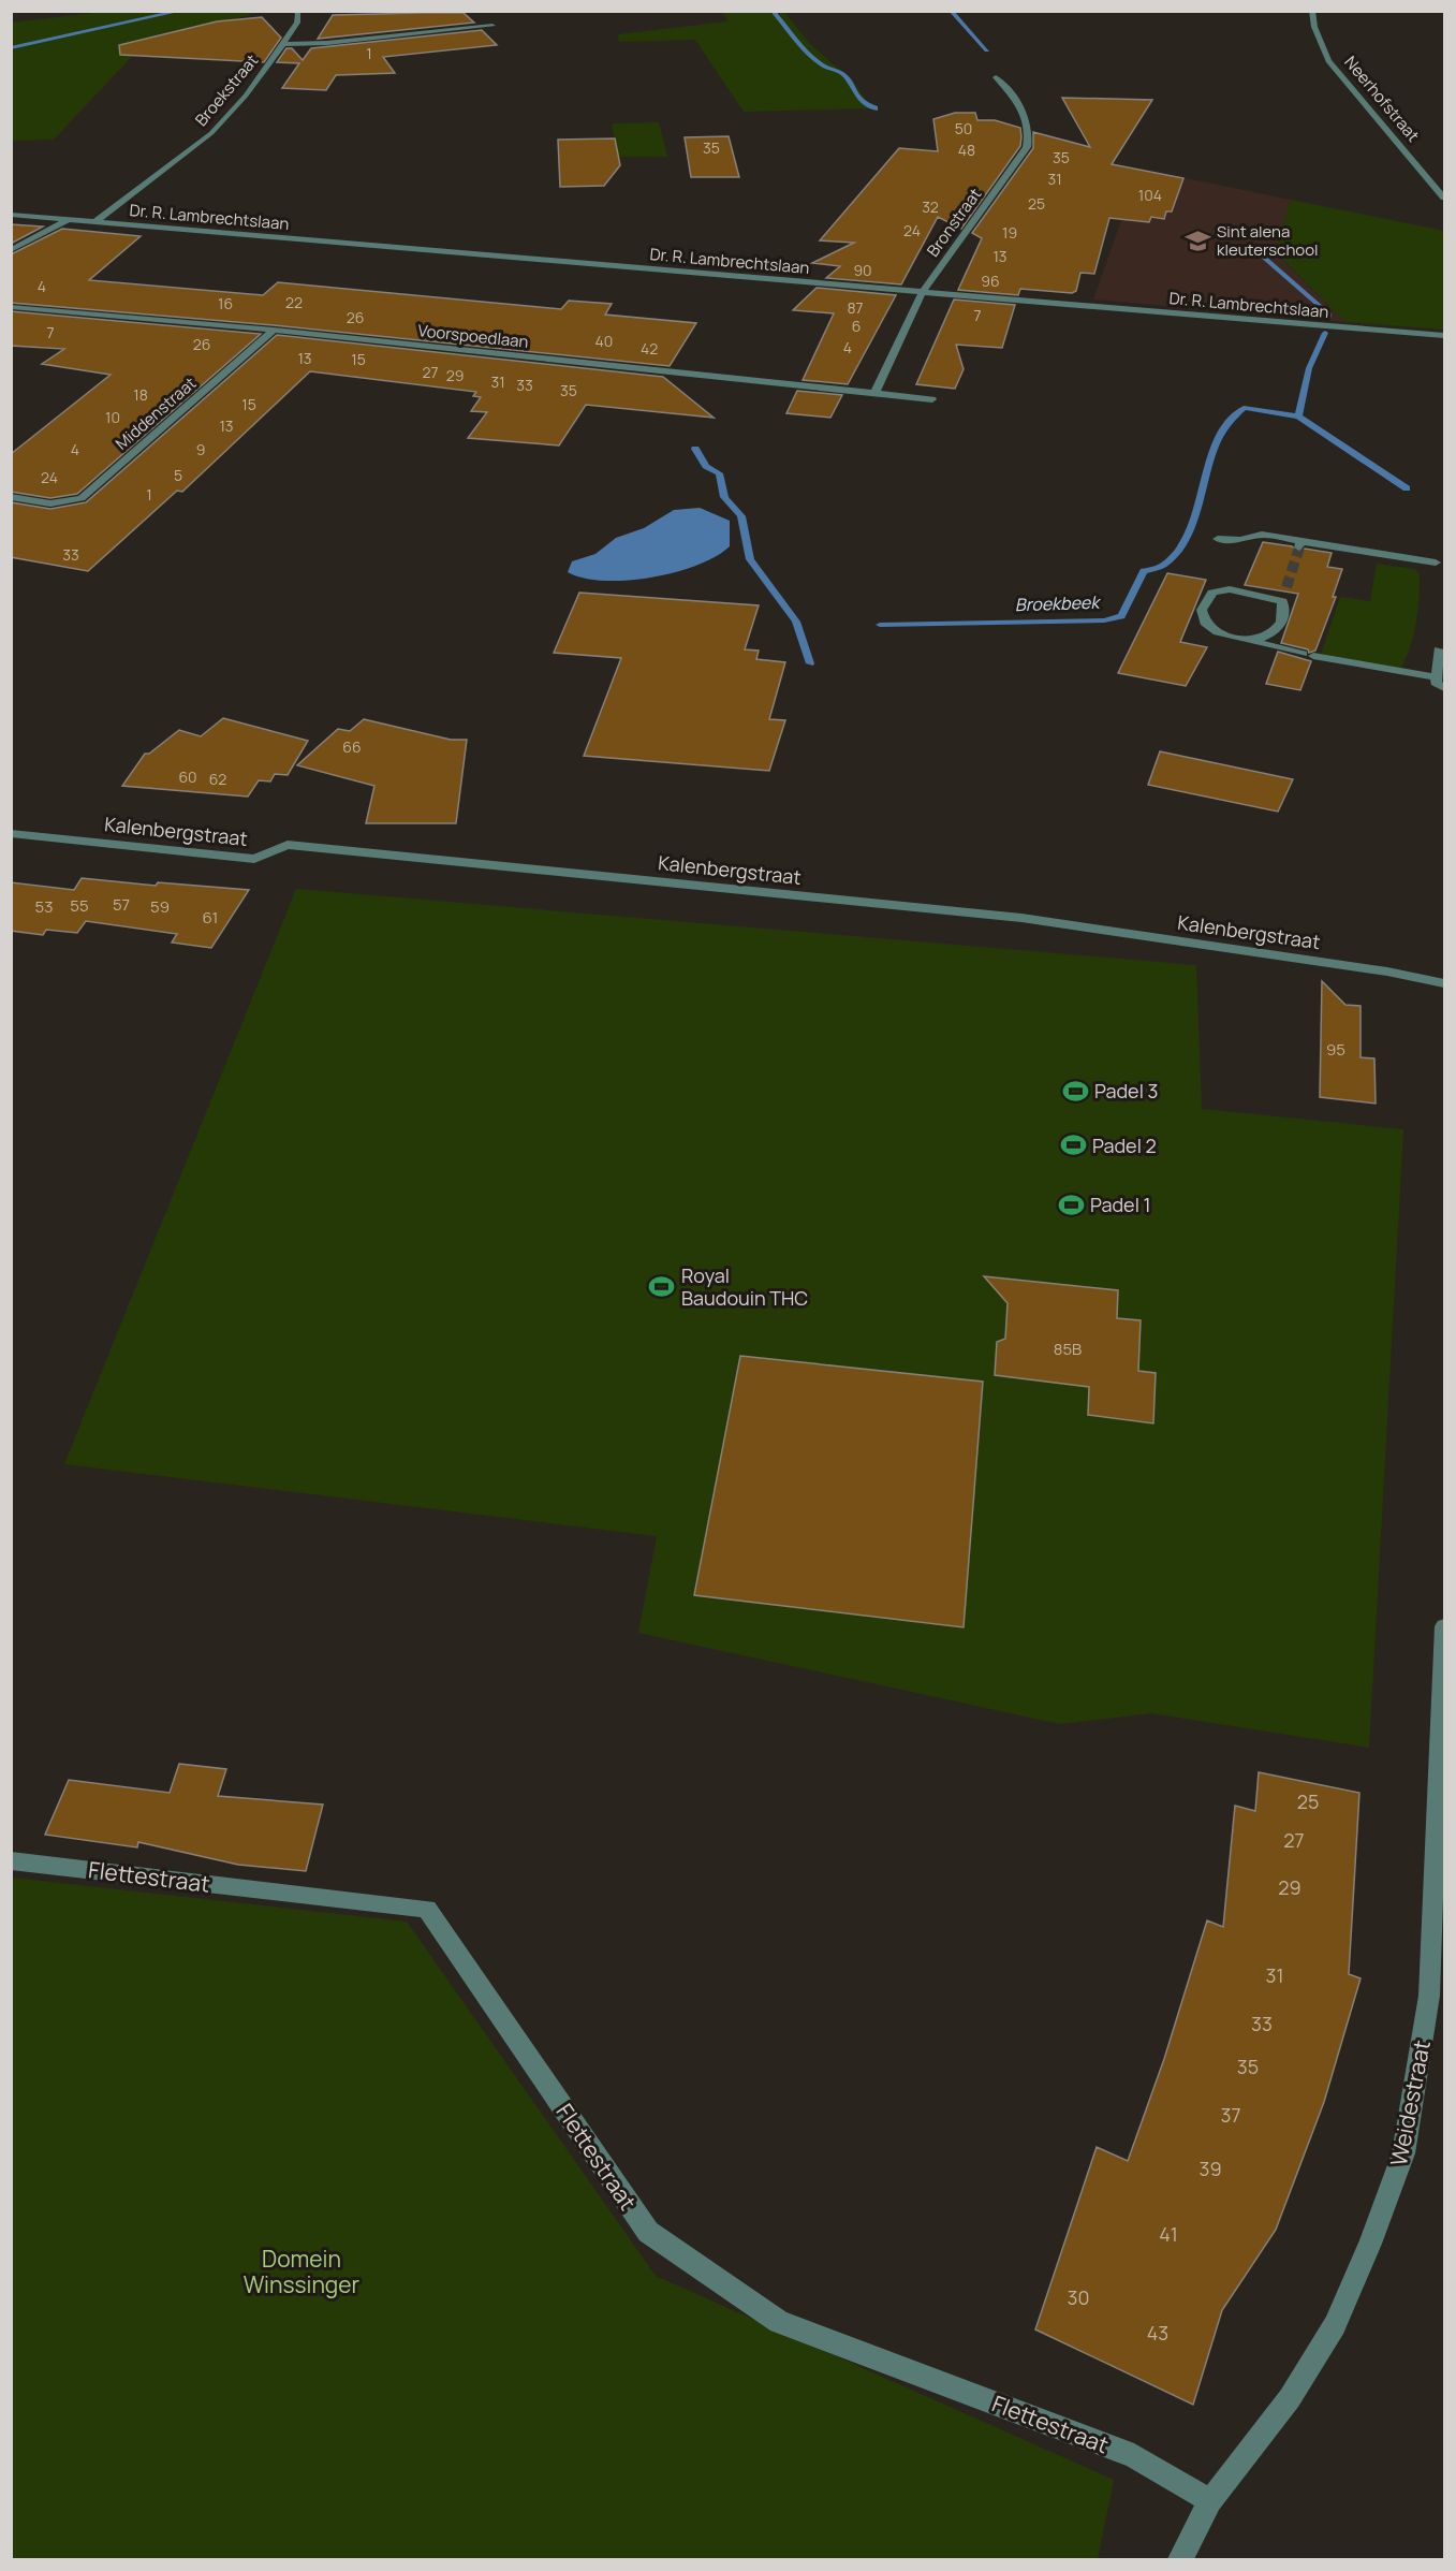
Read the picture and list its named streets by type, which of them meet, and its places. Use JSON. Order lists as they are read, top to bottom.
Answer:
{
  "streets": {
    "street": [
      "Broekstraat",
      "Neerhofstraat",
      "Dr. R. Lambrechtslaan",
      "Bronstraat",
      "Voorspoedlaan",
      "Middenstraat",
      "Kalenbergstraat",
      "Flettestraat",
      "Weidestraat"
    ]
  },
  "crossings": [
    ["Broekstraat", "Dr. R. Lambrechtslaan"],
    ["Dr. R. Lambrechtslaan", "Bronstraat"],
    ["Bronstraat", "Voorspoedlaan"],
    ["Voorspoedlaan", "Middenstraat"],
    ["Flettestraat", "Weidestraat"]
  ],
  "water": ["Broekbeek"],
  "parks": ["Domein Winssinger"],
  "places": {
    "school or university": ["Sint alena kleuterschool"],
    "sports": [
      "Padel 3",
      "Padel 2",
      "Padel 1",
      "Royal Baudouin THC"
    ]
  },
  "house_numbers": [
    "1",
    "50",
    "35",
    "48",
    "35",
    "31",
    "104",
    "25",
    "32",
    "24",
    "19",
    "13",
    "90",
    "96",
    "4",
    "22",
    "16",
    "87",
    "7",
    "26",
    "6",
    "7",
    "40",
    "26",
    "4",
    "42",
    "13",
    "15",
    "27",
    "29",
    "31",
    "33",
    "35",
    "18",
    "15",
    "10",
    "13",
    "4",
    "9",
    "5",
    "24",
    "1",
    "33",
    "66",
    "60",
    "62",
    "57",
    "55",
    "53",
    "59",
    "61",
    "95",
    "85B",
    "25",
    "27",
    "29",
    "31",
    "33",
    "35",
    "37",
    "39",
    "41",
    "30",
    "43"
  ]
}
